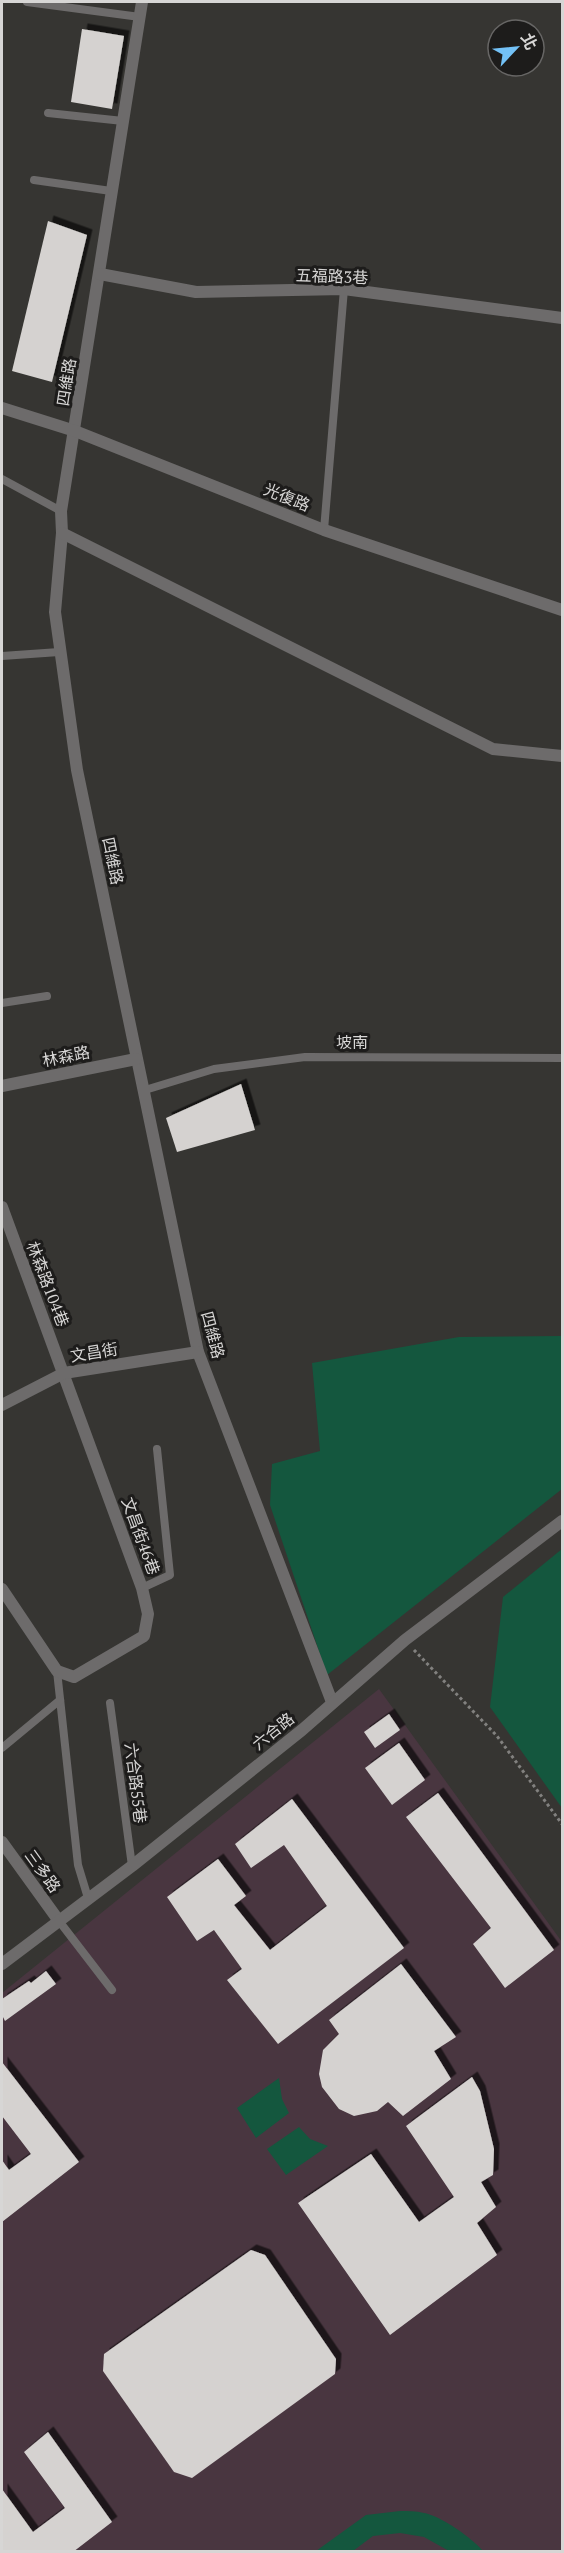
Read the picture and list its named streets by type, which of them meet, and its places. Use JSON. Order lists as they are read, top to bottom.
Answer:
{
  "streets": {
    "street": [
      "五福路3巷",
      "四維路",
      "光復路",
      "林森路",
      "林森路104巷",
      "文昌街",
      "文昌街46巷",
      "六合路",
      "三多路"
    ],
    "lane": ["坡南", "六合路55巷"]
  },
  "crossings": [
    ["五福路3巷", "四維路"],
    ["四維路", "光復路"],
    ["四維路", "坡南"],
    ["四維路", "林森路"],
    ["四維路", "文昌街"],
    ["四維路", "六合路"],
    ["林森路104巷", "文昌街"],
    ["林森路104巷", "文昌街46巷"],
    ["文昌街", "文昌街46巷"],
    ["六合路", "六合路55巷"],
    ["六合路", "三多路"]
  ],
  "north": "top right"
}
